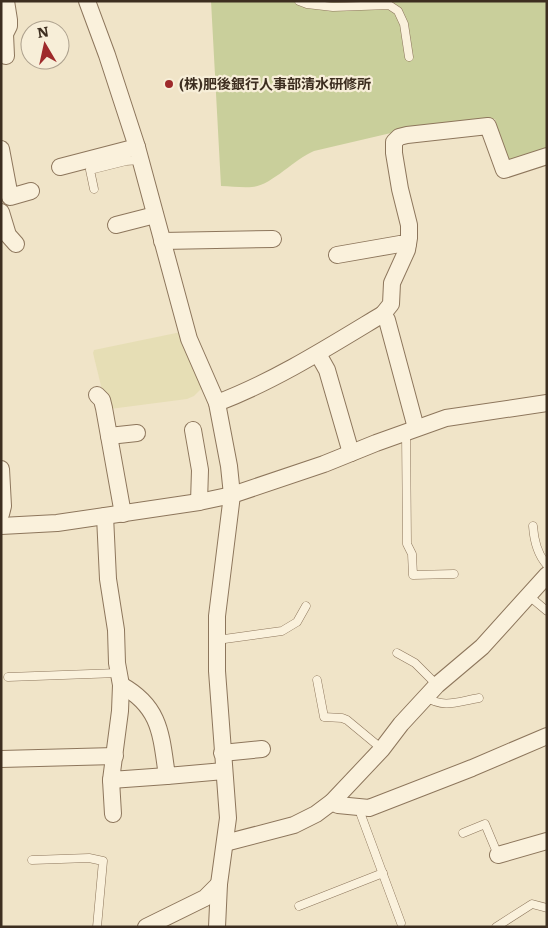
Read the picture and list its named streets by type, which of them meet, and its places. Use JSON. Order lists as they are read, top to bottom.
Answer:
{
  "places": ["(株)肥後銀行人事部清水研修所"],
  "north": "top"
}
